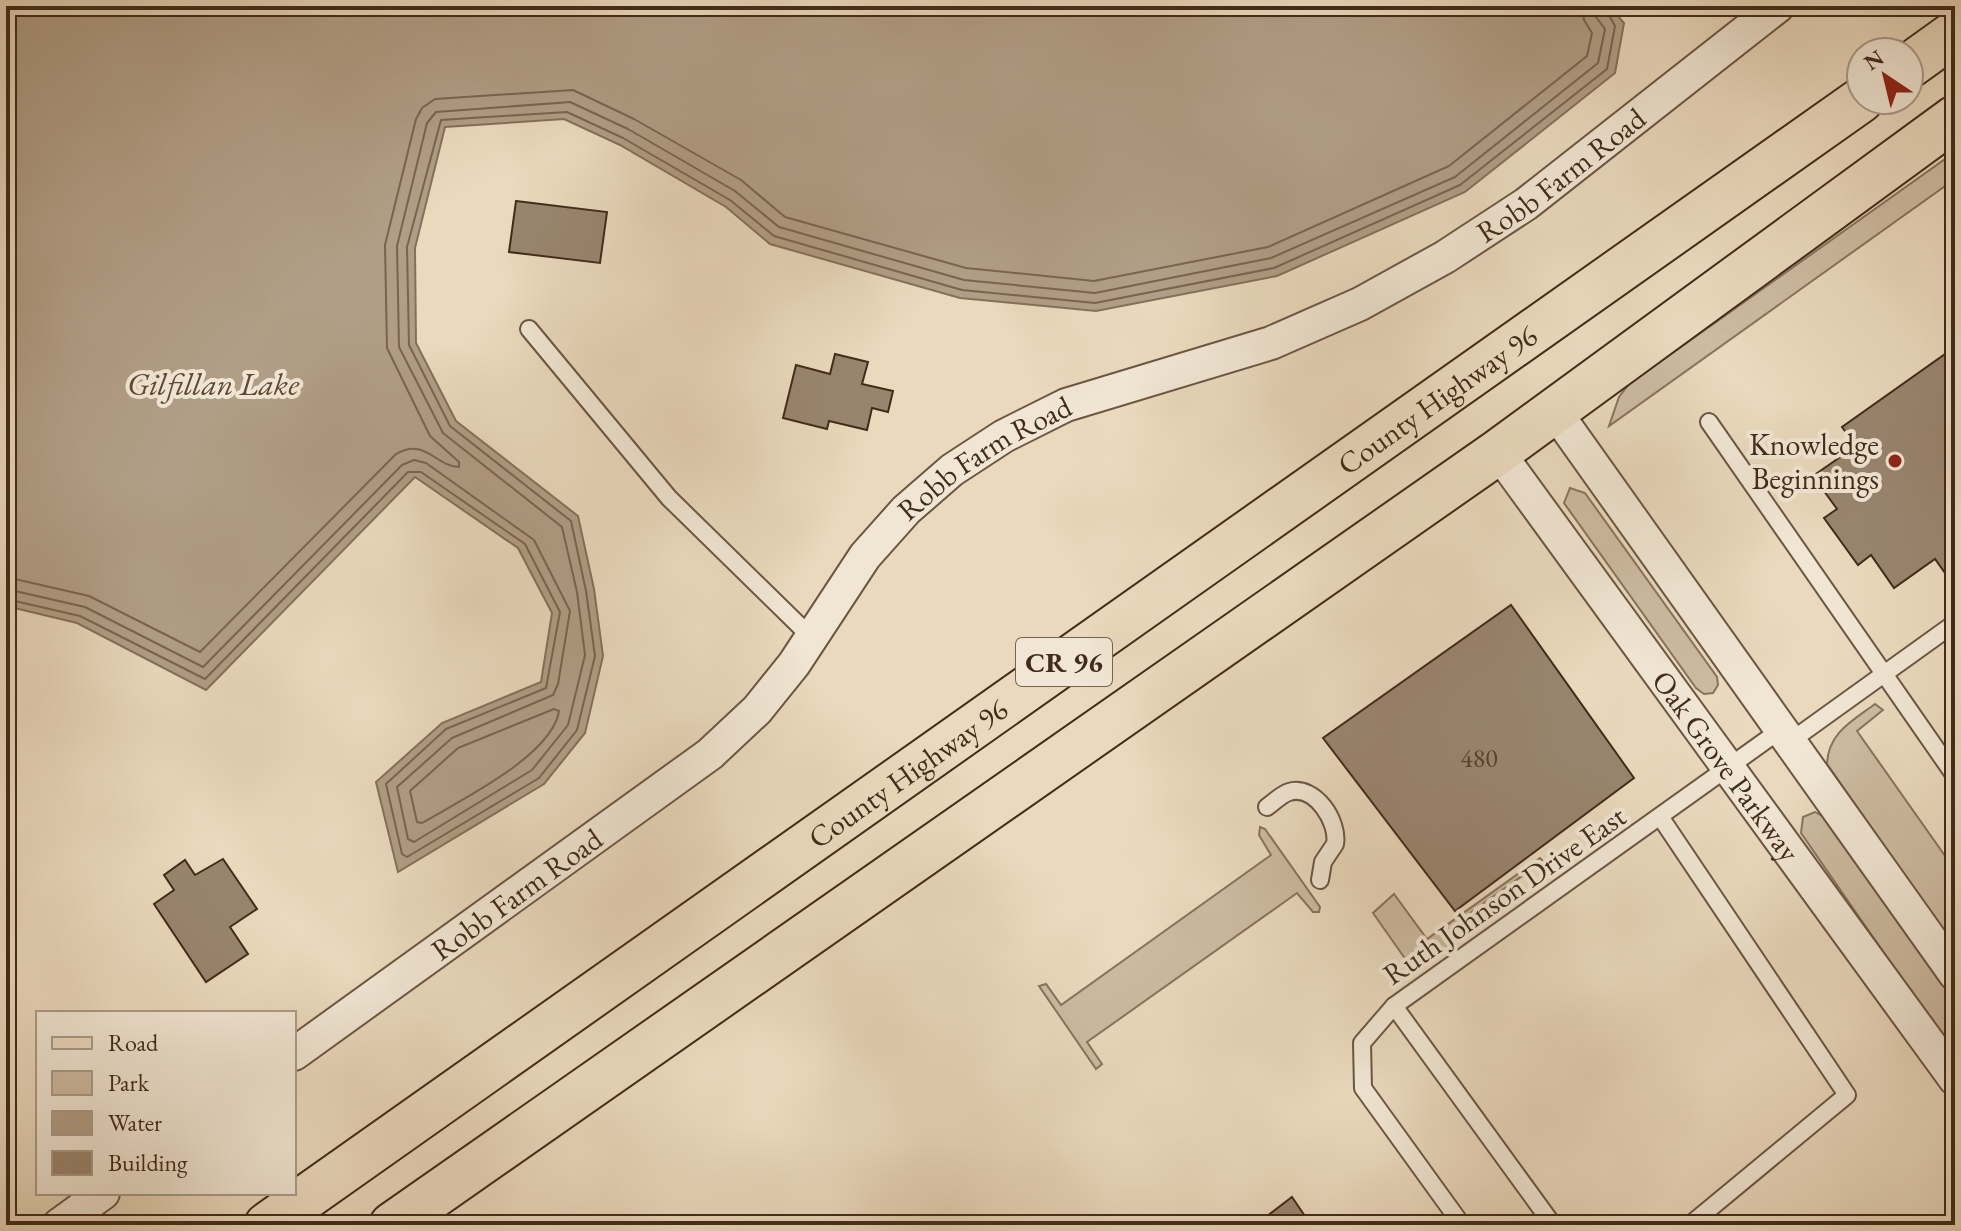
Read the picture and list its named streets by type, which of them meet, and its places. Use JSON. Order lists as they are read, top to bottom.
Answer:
{
  "streets": {
    "main road": ["County Highway 96", "CR 96"],
    "street": ["Robb Farm Road", "Oak Grove Parkway"],
    "lane": ["Ruth Johnson Drive East"]
  },
  "crossings": [
    ["CR 96", "Oak Grove Parkway"],
    ["Oak Grove Parkway", "Ruth Johnson Drive East"]
  ],
  "water": ["Gilfillan Lake"],
  "places": ["Knowledge Beginnings"],
  "house_numbers": ["480"],
  "legend": [
    "Road",
    "Park",
    "Water",
    "Building"
  ],
  "north": "top left"
}
